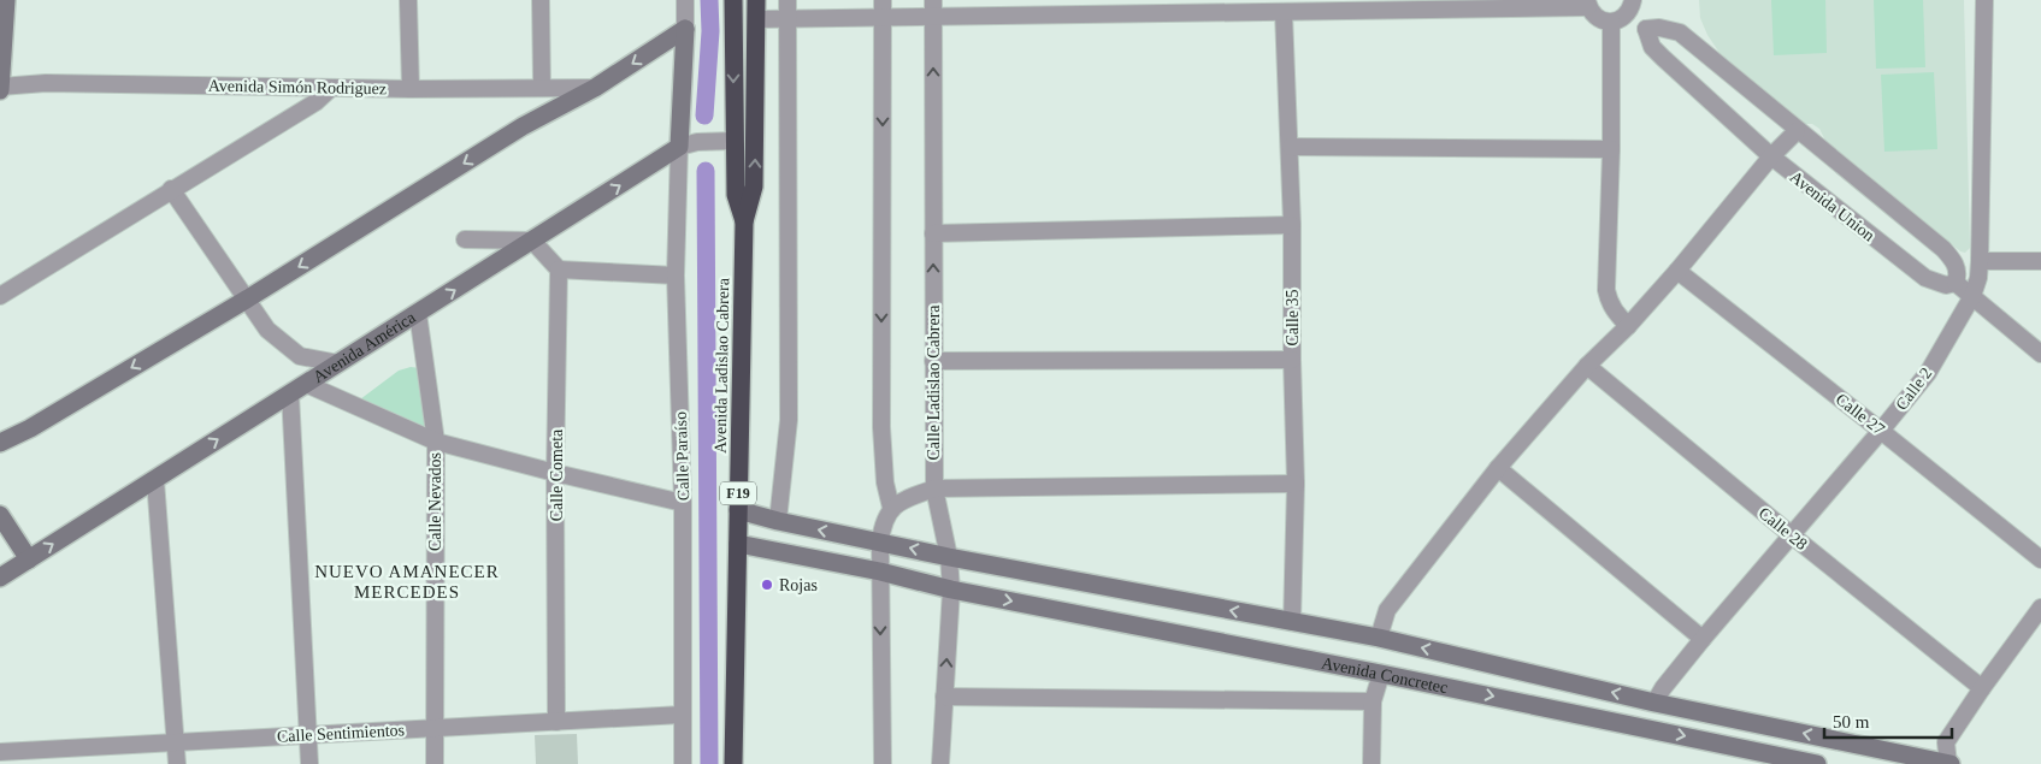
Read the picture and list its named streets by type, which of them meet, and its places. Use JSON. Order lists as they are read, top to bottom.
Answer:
{
  "streets": {
    "highway": ["Avenida Ladislao Cabrera", "F19"],
    "street": [
      "Avenida Simón Rodriguez",
      "Avenida Union",
      "Calle 35",
      "Avenida América",
      "Calle Ladislao Cabrera",
      "Calle 2",
      "Calle 27",
      "Calle Paraíso",
      "Calle Cometa",
      "Calle Nevados",
      "Calle 28",
      "Avenida Concretec",
      "Calle Sentimientos"
    ]
  },
  "crossings": [
    ["Avenida Union", "Calle 2"],
    ["Avenida América", "Calle Paraíso"],
    ["Avenida América", "F19"],
    ["Avenida América", "Calle Nevados"],
    ["Avenida Ladislao Cabrera", "F19"],
    ["Avenida Ladislao Cabrera", "Avenida Concretec"],
    ["Calle Ladislao Cabrera", "Avenida Concretec"],
    ["Calle 2", "Calle 27"],
    ["Calle 2", "Calle 28"],
    ["Calle Paraíso", "Calle Sentimientos"],
    ["Calle Cometa", "Calle Sentimientos"],
    ["Calle Nevados", "Calle Sentimientos"]
  ],
  "districts": ["NUEVO AMANECER MERCEDES"],
  "places": ["Rojas"],
  "scale_bar": "50 m"
}
